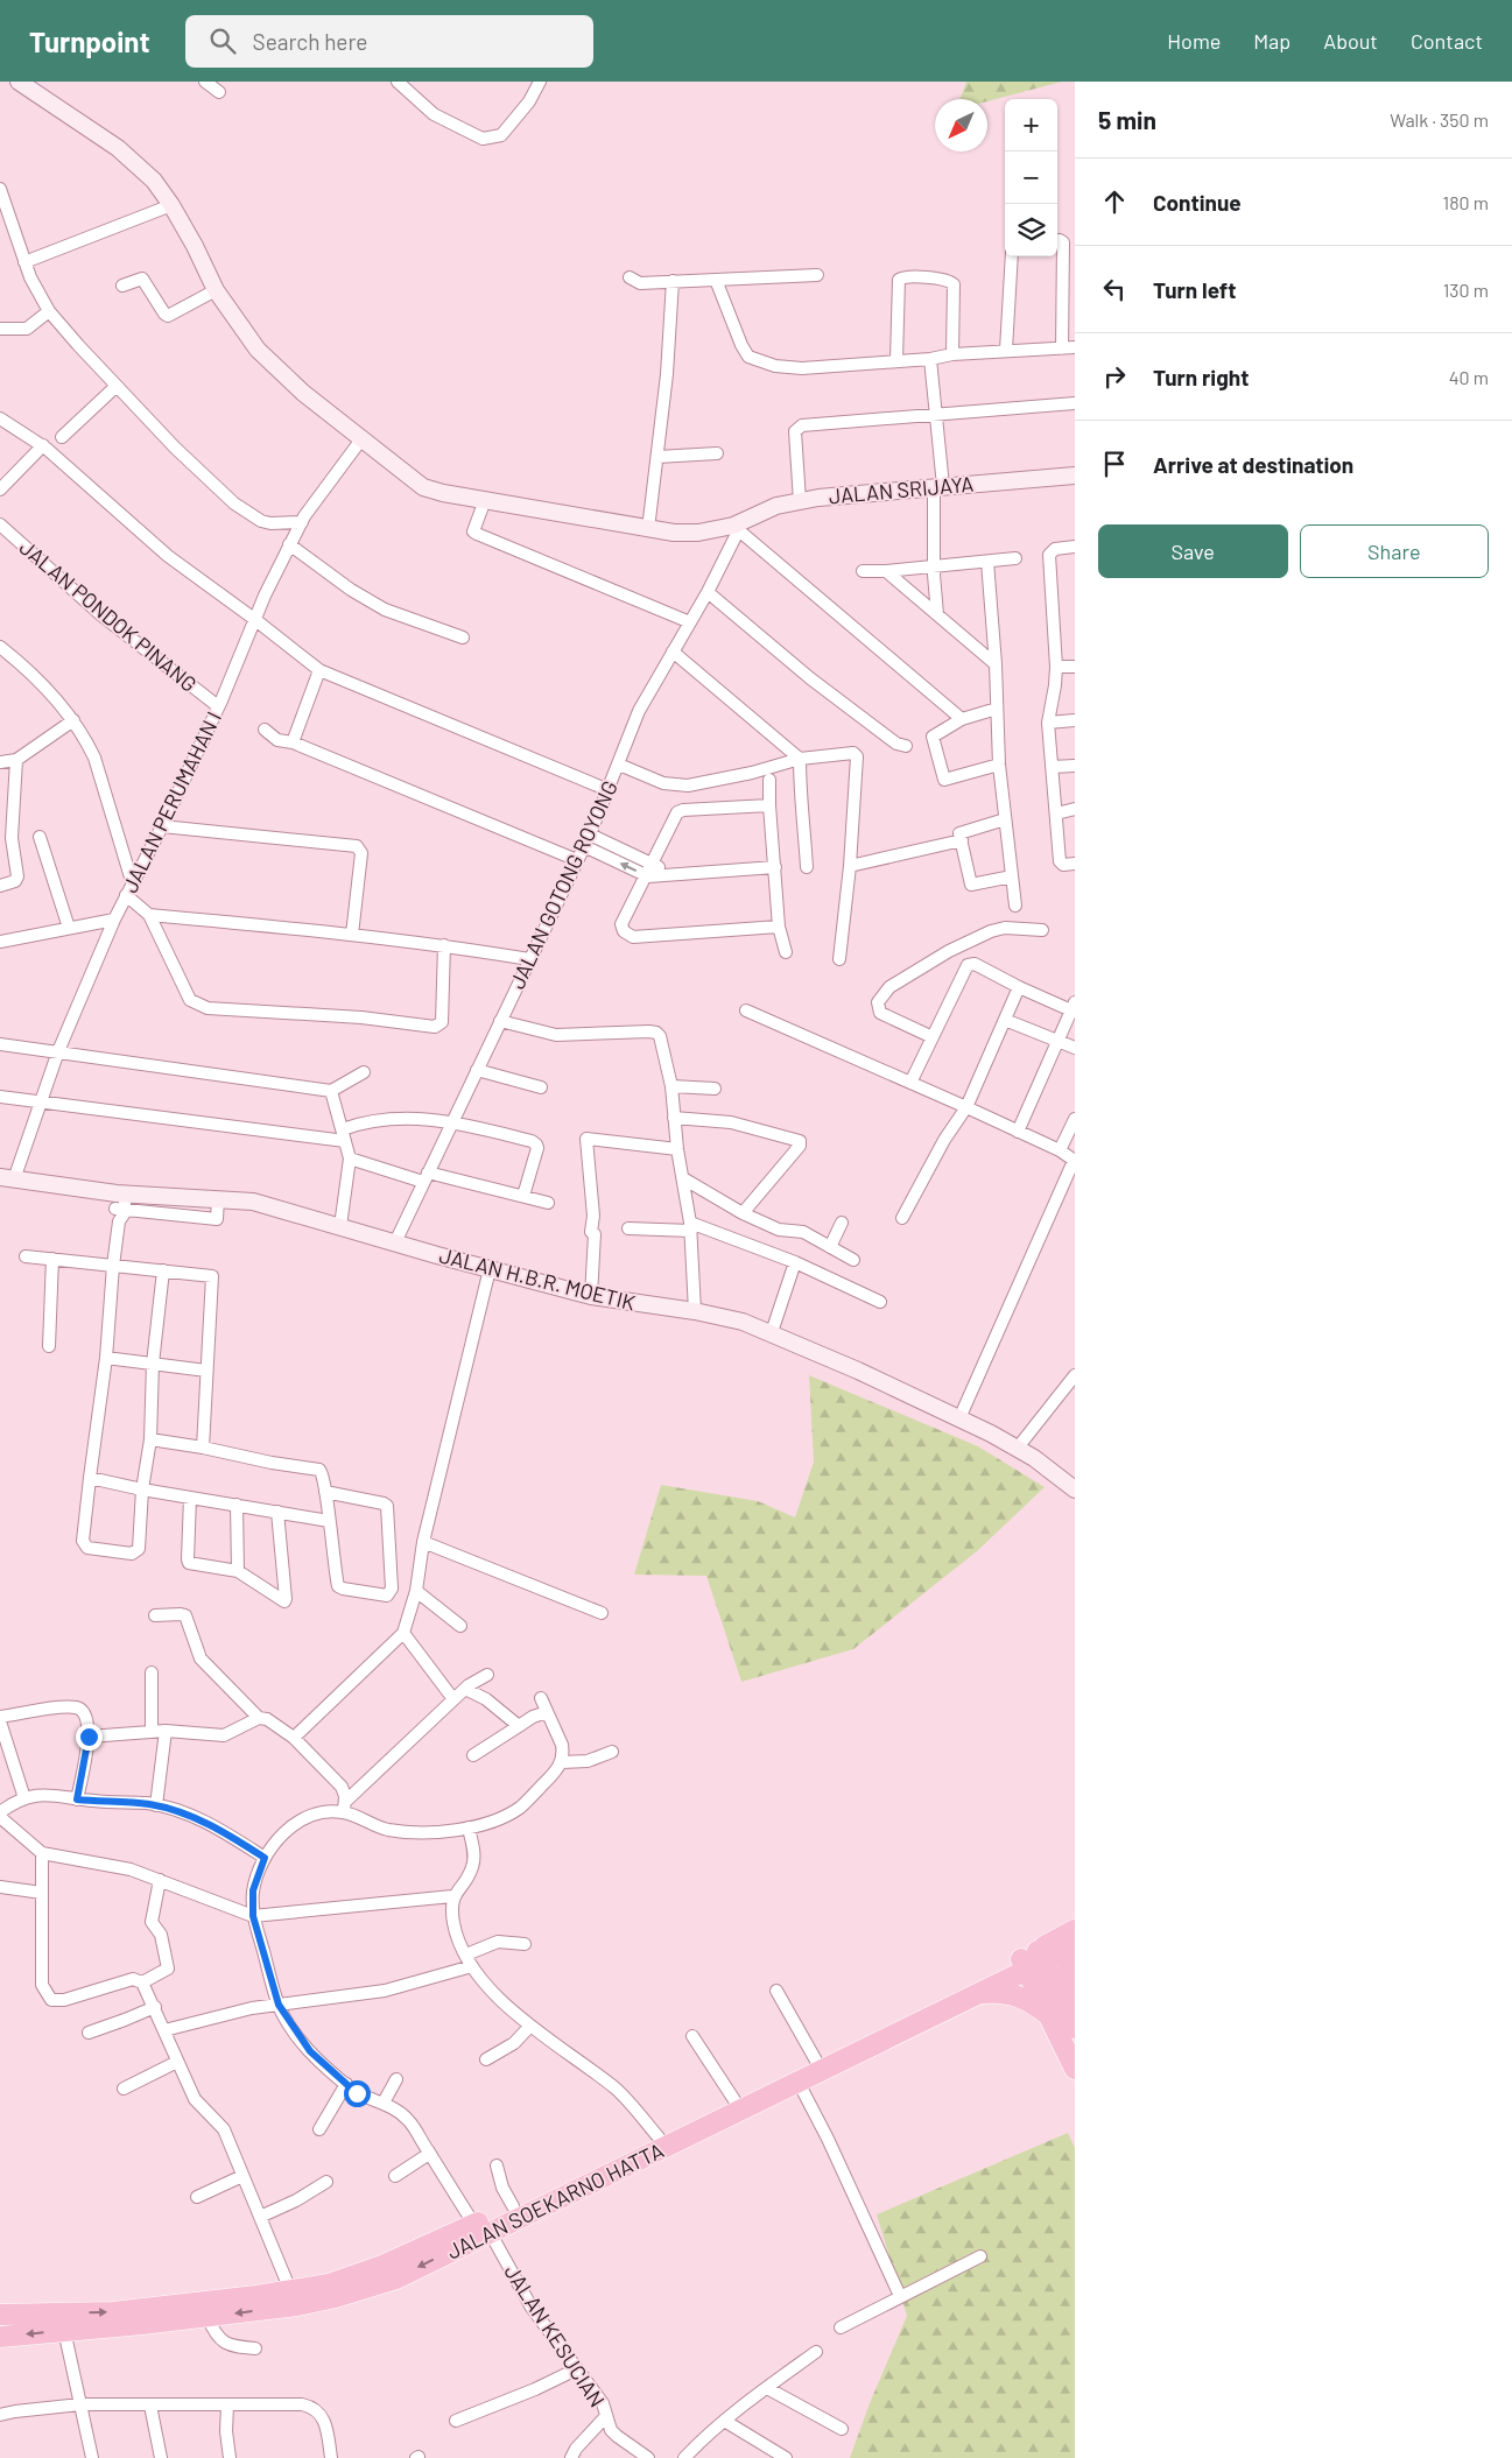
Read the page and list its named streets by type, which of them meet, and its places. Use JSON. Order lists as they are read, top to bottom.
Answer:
{
  "streets": {
    "highway": ["JALAN SOEKARNO HATTA"],
    "street": [
      "JALAN SRIJAYA",
      "JALAN PONDOK PINANG",
      "JALAN PERUMAHAN I",
      "JALAN GOTONG ROYONG",
      "JALAN H.B.R. MOETIK",
      "JALAN KESUCIAN"
    ]
  },
  "crossings": [
    ["JALAN SRIJAYA", "JALAN PERUMAHAN I"],
    ["JALAN SRIJAYA", "JALAN GOTONG ROYONG"],
    ["JALAN PONDOK PINANG", "JALAN PERUMAHAN I"],
    ["JALAN PERUMAHAN I", "JALAN H.B.R. MOETIK"],
    ["JALAN GOTONG ROYONG", "JALAN H.B.R. MOETIK"],
    ["JALAN SOEKARNO HATTA", "JALAN KESUCIAN"]
  ],
  "north": "bottom left",
  "page": {
    "header": "Turnpoint",
    "search": "Search here",
    "nav": [
      "Home",
      "Map",
      "About",
      "Contact"
    ],
    "heading": ["5 min", "Walk · 350 m"],
    "map_buttons": ["+", "−"],
    "list": [
      ["Continue", "180 m"],
      ["Turn left", "130 m"],
      ["Turn right", "40 m"],
      "Arrive at destination"
    ],
    "buttons": ["Save", "Share"]
  }
}
